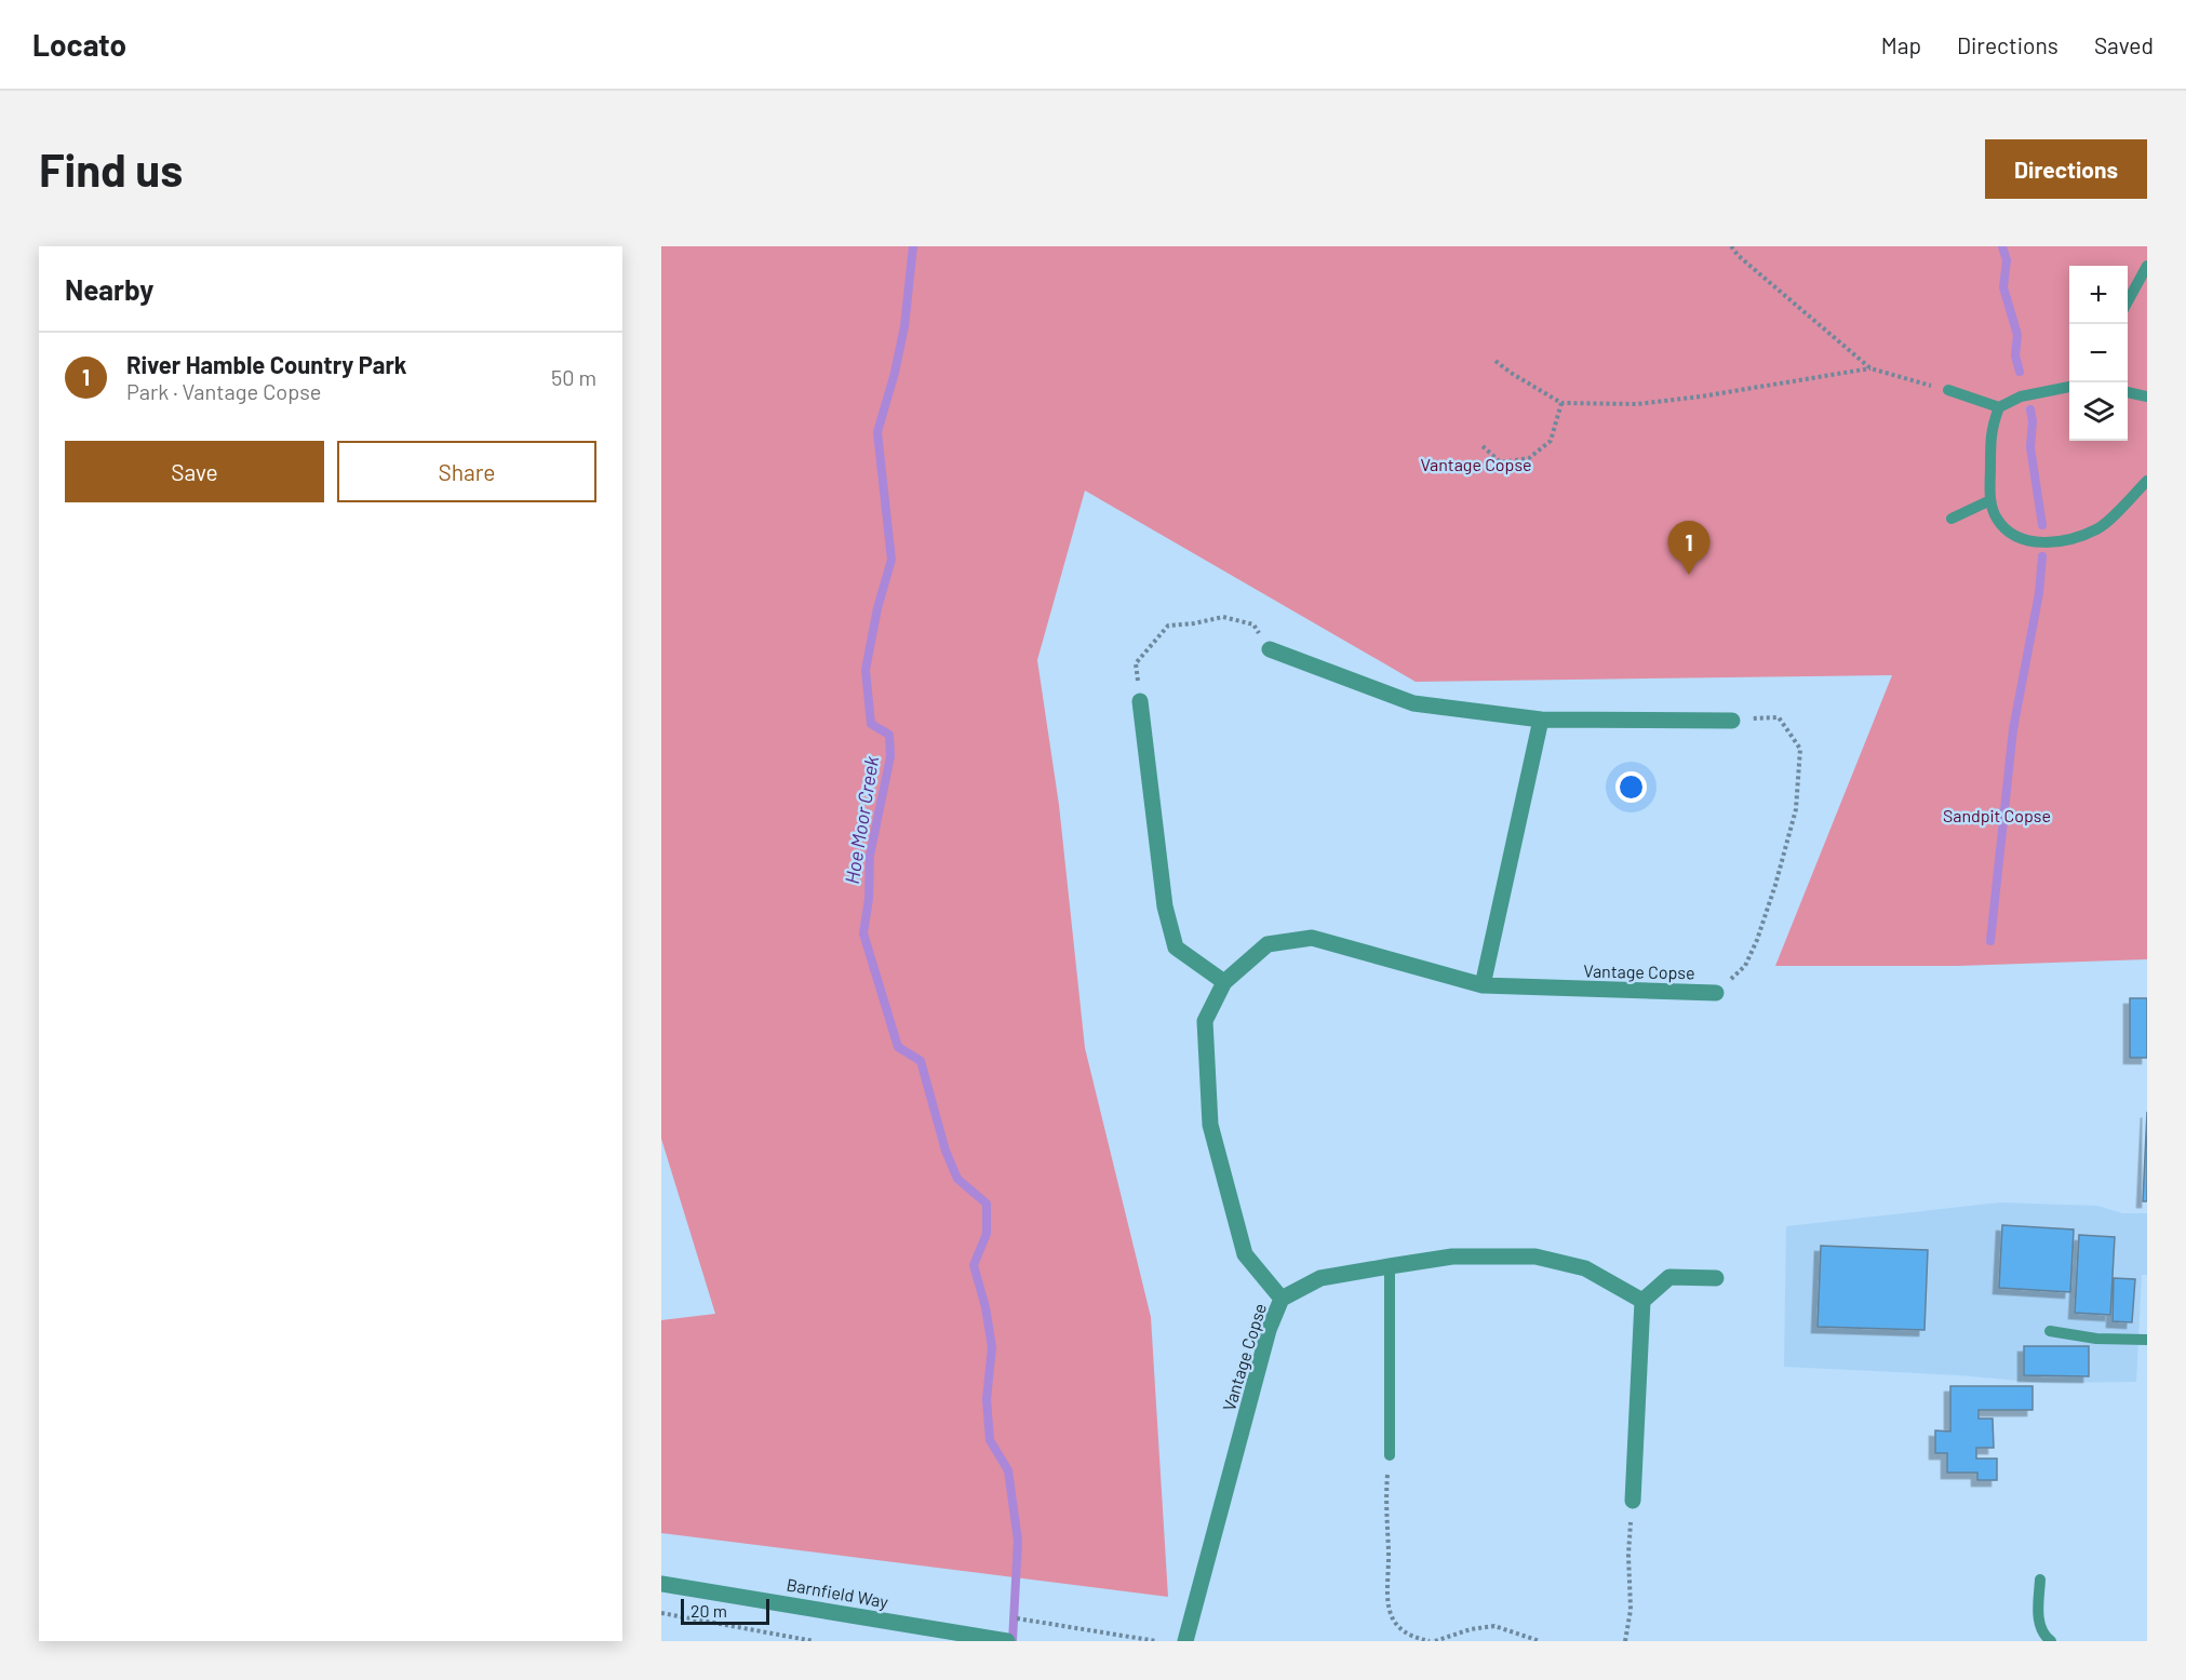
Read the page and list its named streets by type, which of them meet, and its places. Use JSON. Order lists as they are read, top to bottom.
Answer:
{
  "streets": {
    "street": ["Vantage Copse", "Barnfield Way"]
  },
  "water": ["Hoe Moor Creek"],
  "parks": ["Vantage Copse", "Sandpit Copse"],
  "scale_bar": "20 m",
  "page": {
    "header": "Locato",
    "nav": ["Map", "Directions", "Saved"],
    "buttons": [
      "Directions",
      ["Save", "Share"]
    ],
    "title": "Find us",
    "heading": "Nearby",
    "map_buttons": ["+", "−"],
    "list": [
      {
        "mark": "1",
        "name": "River Hamble Country Park",
        "note": "Park · Vantage Copse",
        "value": "50 m"
      }
    ],
    "pins": "1",
    "scale": "20 m"
  }
}
